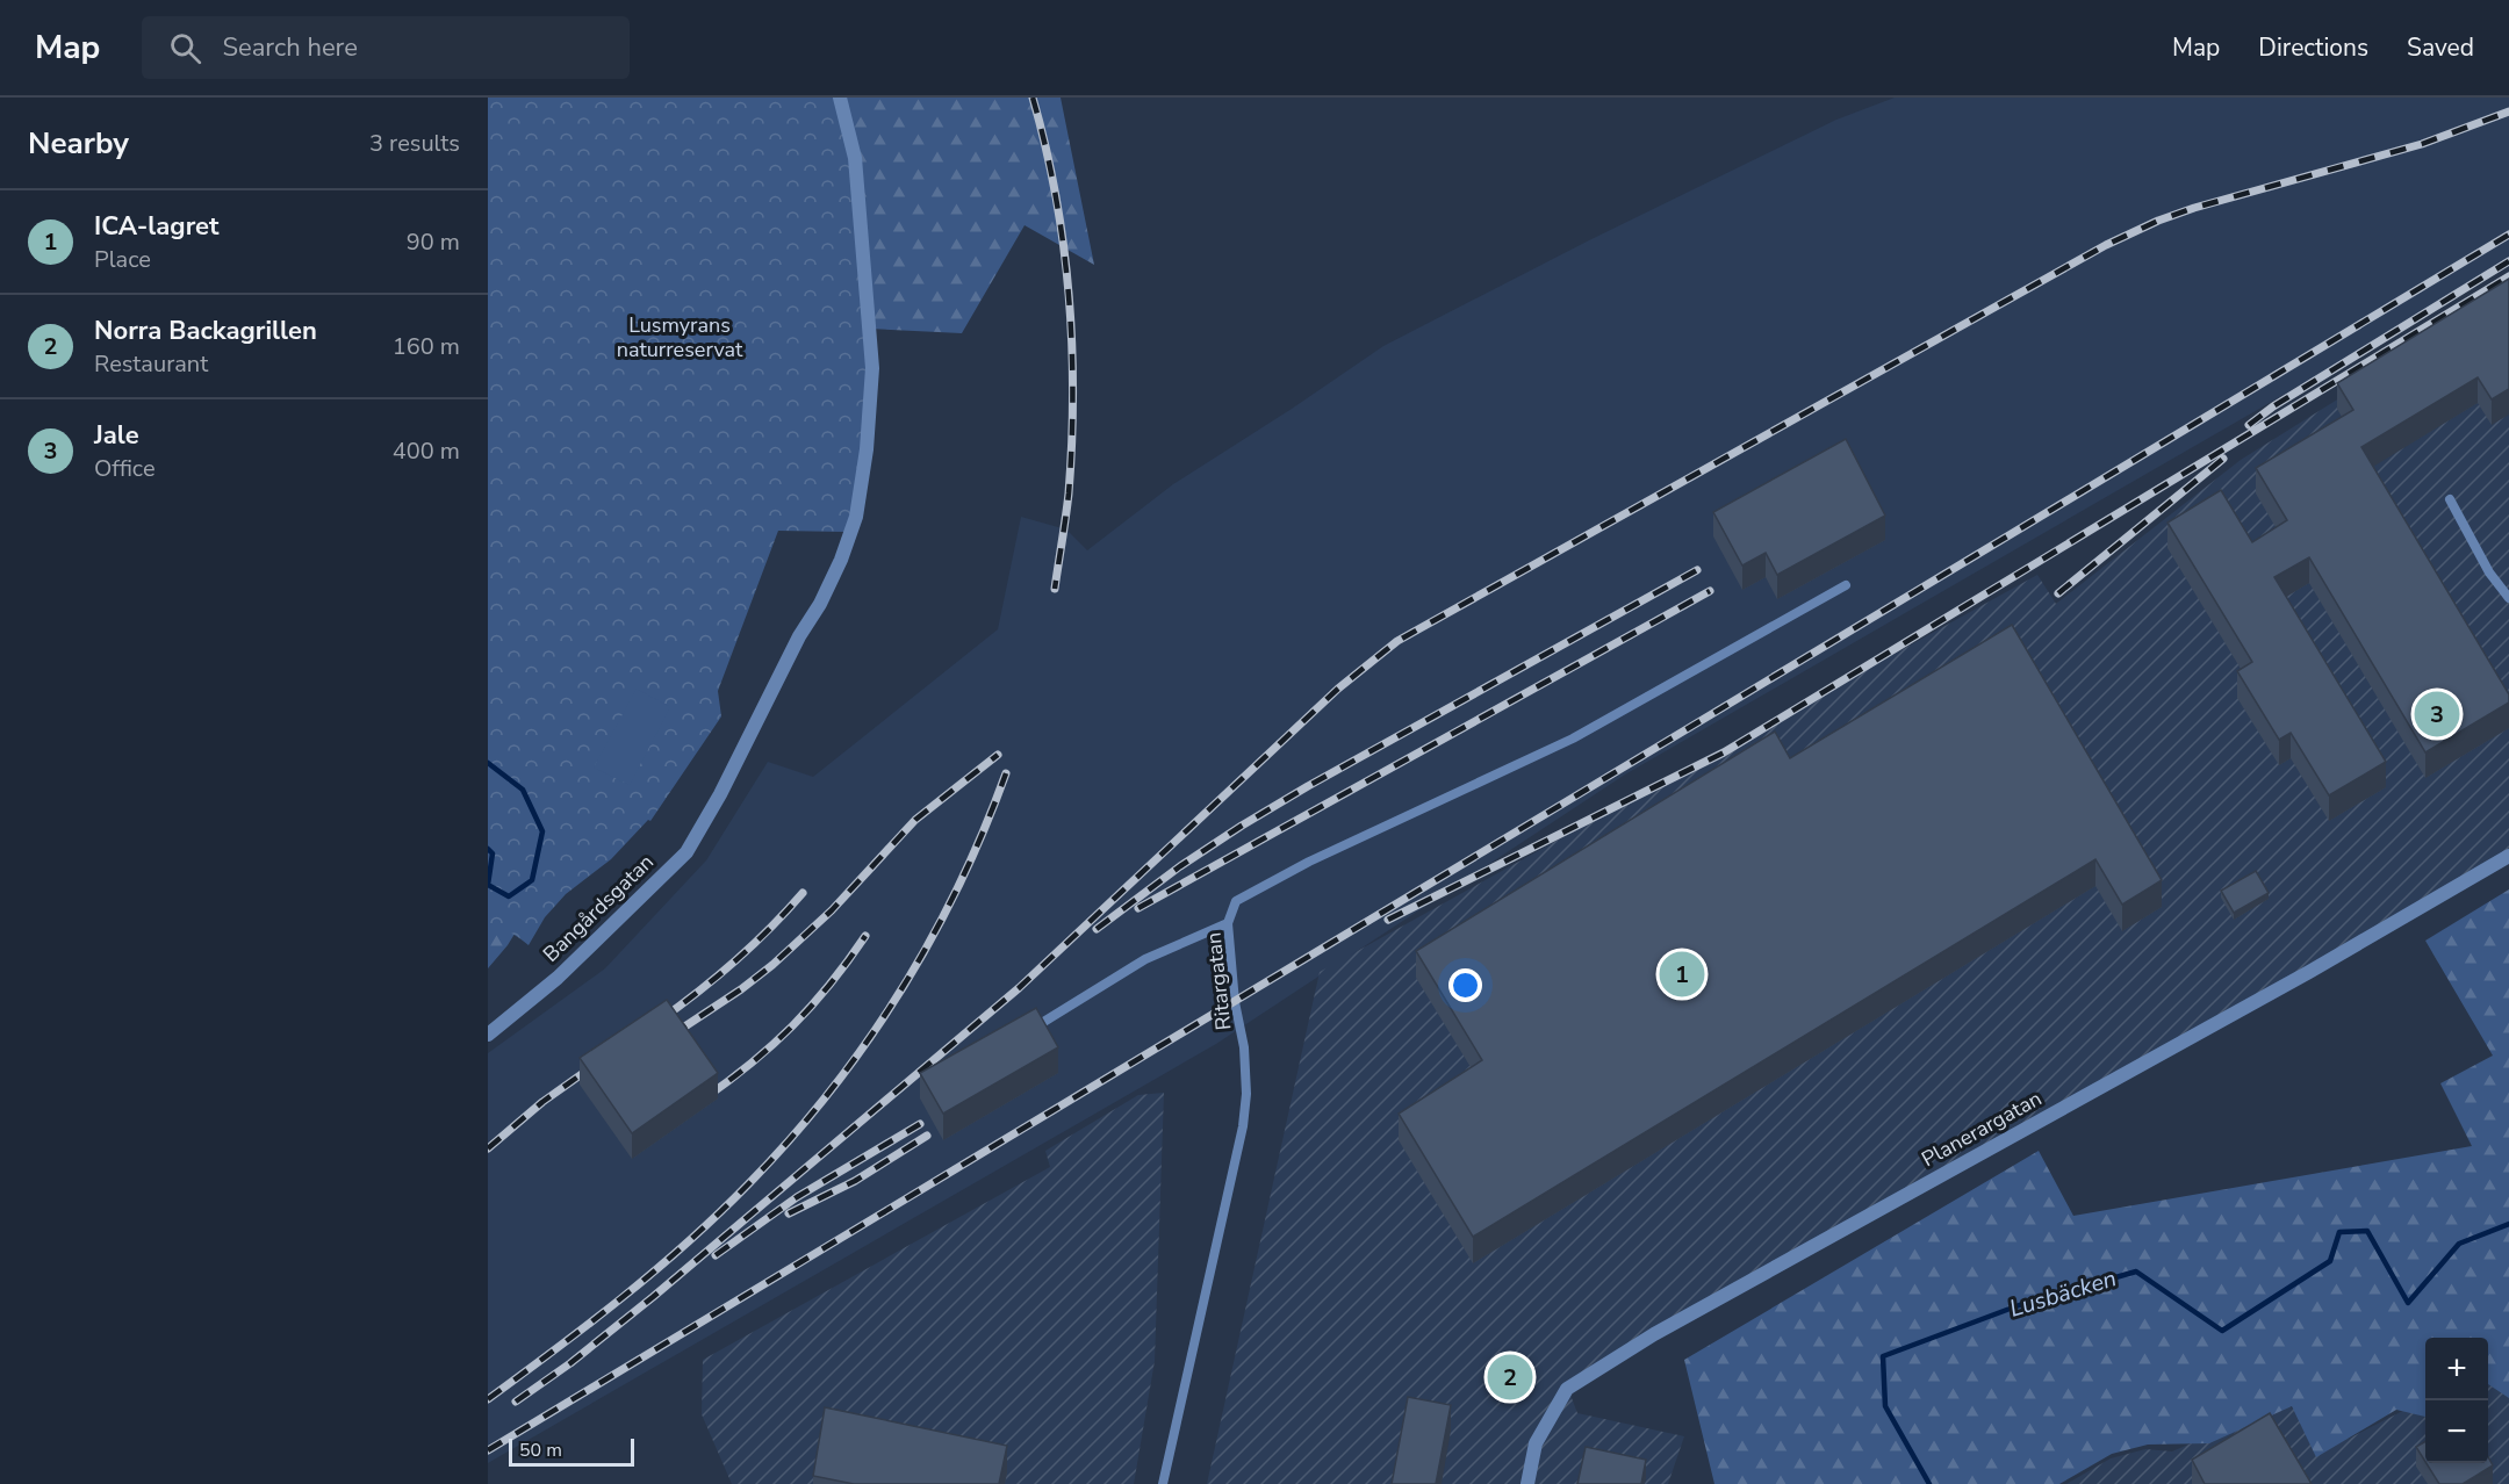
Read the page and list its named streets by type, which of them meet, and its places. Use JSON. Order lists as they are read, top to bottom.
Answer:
{
  "streets": {
    "street": ["Bangårdsgatan", "Planerargatan"],
    "lane": ["Ritargatan"]
  },
  "water": ["Lusbäcken"],
  "parks": ["Lusmyrans naturreservat"],
  "scale_bar": "50 m",
  "page": {
    "header": "Map",
    "search": "Search here",
    "nav": ["Map", "Directions", "Saved"],
    "heading": ["Nearby", "3 results"],
    "list": [
      {
        "mark": "1",
        "name": "ICA-lagret",
        "note": "Place",
        "value": "90 m"
      },
      {
        "mark": "2",
        "name": "Norra Backagrillen",
        "note": "Restaurant",
        "value": "160 m"
      },
      {
        "mark": "3",
        "name": "Jale",
        "note": "Office",
        "value": "400 m"
      }
    ],
    "pins": ["3", "1", "2"],
    "map_buttons": ["+", "−"],
    "scale": "50 m"
  }
}
